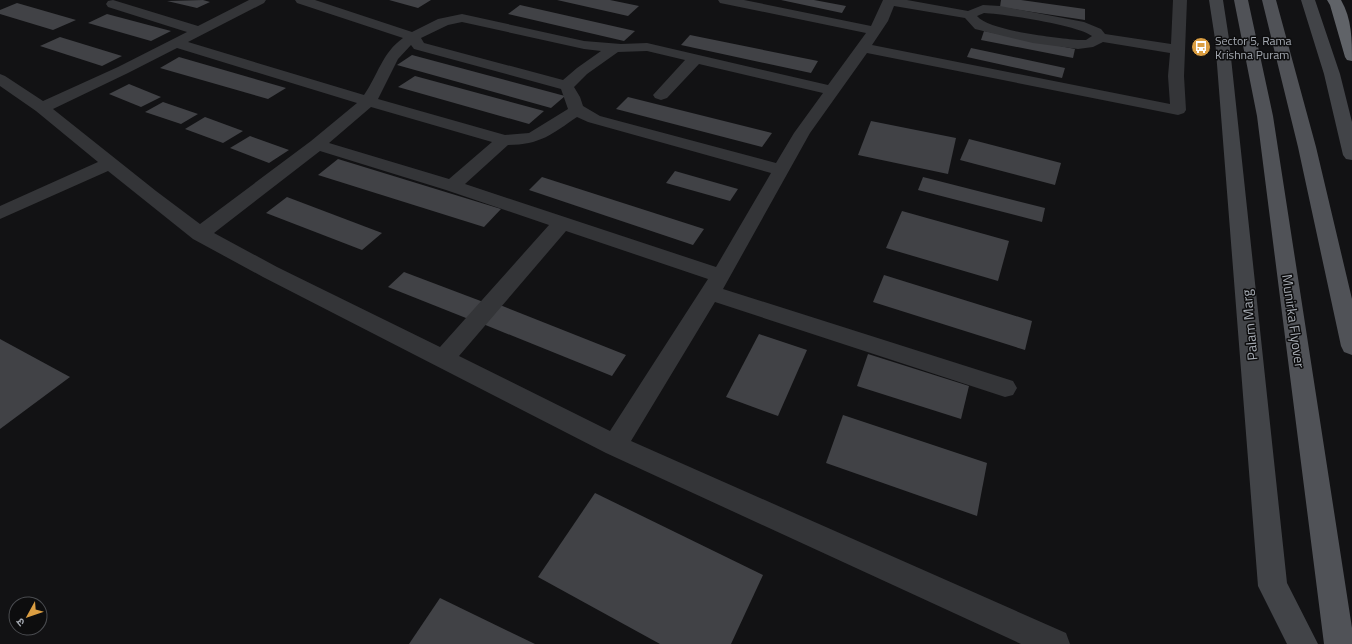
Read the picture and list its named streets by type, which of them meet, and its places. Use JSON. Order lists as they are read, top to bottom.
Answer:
{
  "streets": {
    "main road": ["Munirka Flyover", "Palam Marg"]
  },
  "places": {
    "bus stop": ["Sector 5, Rama Krishna Puram"]
  },
  "north": "bottom left"
}
